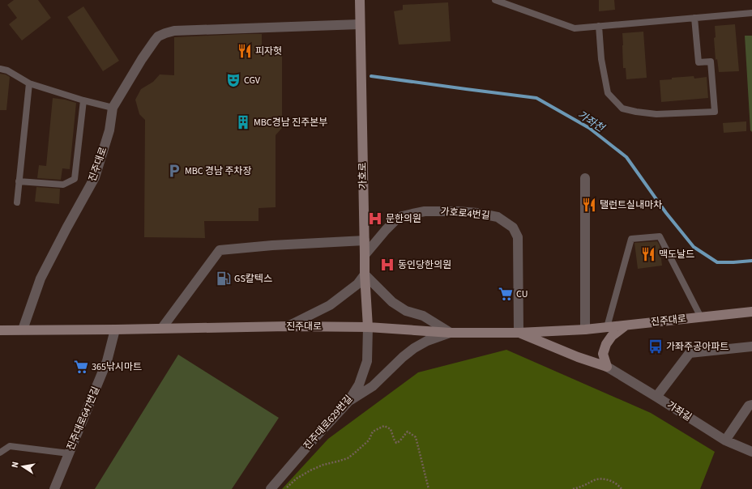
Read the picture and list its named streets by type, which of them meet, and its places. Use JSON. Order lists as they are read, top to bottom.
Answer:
{
  "streets": {
    "street": [
      "진주대로",
      "가호로",
      "가호로4번길",
      "가좌길",
      "진주대로647번길",
      "진주대로629번길"
    ]
  },
  "crossings": [
    ["진주대로", "가호로"],
    ["진주대로", "가호로4번길"],
    ["진주대로", "진주대로647번길"],
    ["진주대로", "진주대로629번길"],
    ["가호로", "가호로4번길"],
    ["가호로", "진주대로629번길"]
  ],
  "water": ["가좌천"],
  "places": {
    "restaurant": ["피자헛", "탤런트실내마차", "맥도날드"],
    "theatre": ["CGV"],
    "building": ["MBC경남 진주본부"],
    "parking": ["MBC 경남 주차장"],
    "hospital": ["문한의원", "동인당한의원"],
    "fuel station": ["GS칼텍스"],
    "supermarket": ["CU", "365낚시마트"],
    "bus stop": ["가좌주공아파트"]
  },
  "north": "left"
}
